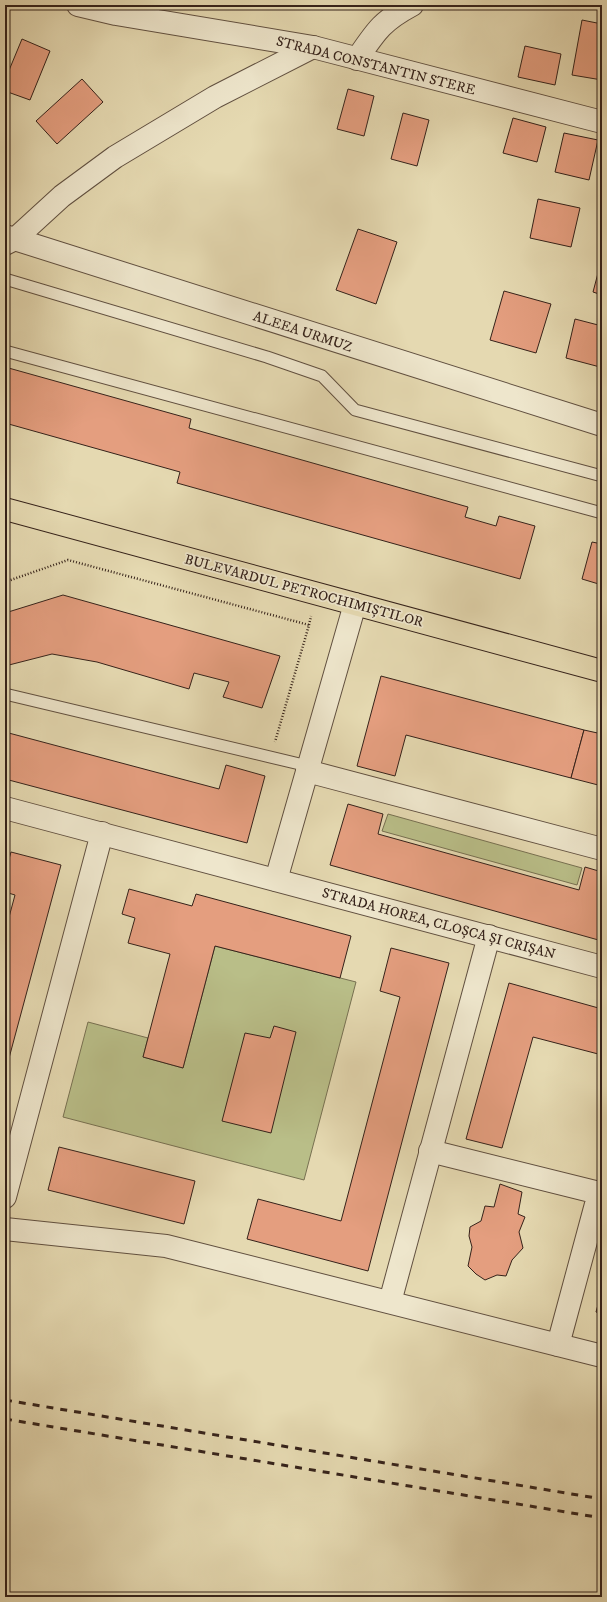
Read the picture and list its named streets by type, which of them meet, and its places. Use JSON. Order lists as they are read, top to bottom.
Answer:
{
  "streets": {
    "main road": ["BULEVARDUL PETROCHIMIȘTILOR"],
    "street": ["STRADA CONSTANTIN STERE", "ALEEA URMUZ", "STRADA HOREA, CLOȘCA ȘI CRIȘAN"]
  }
}
